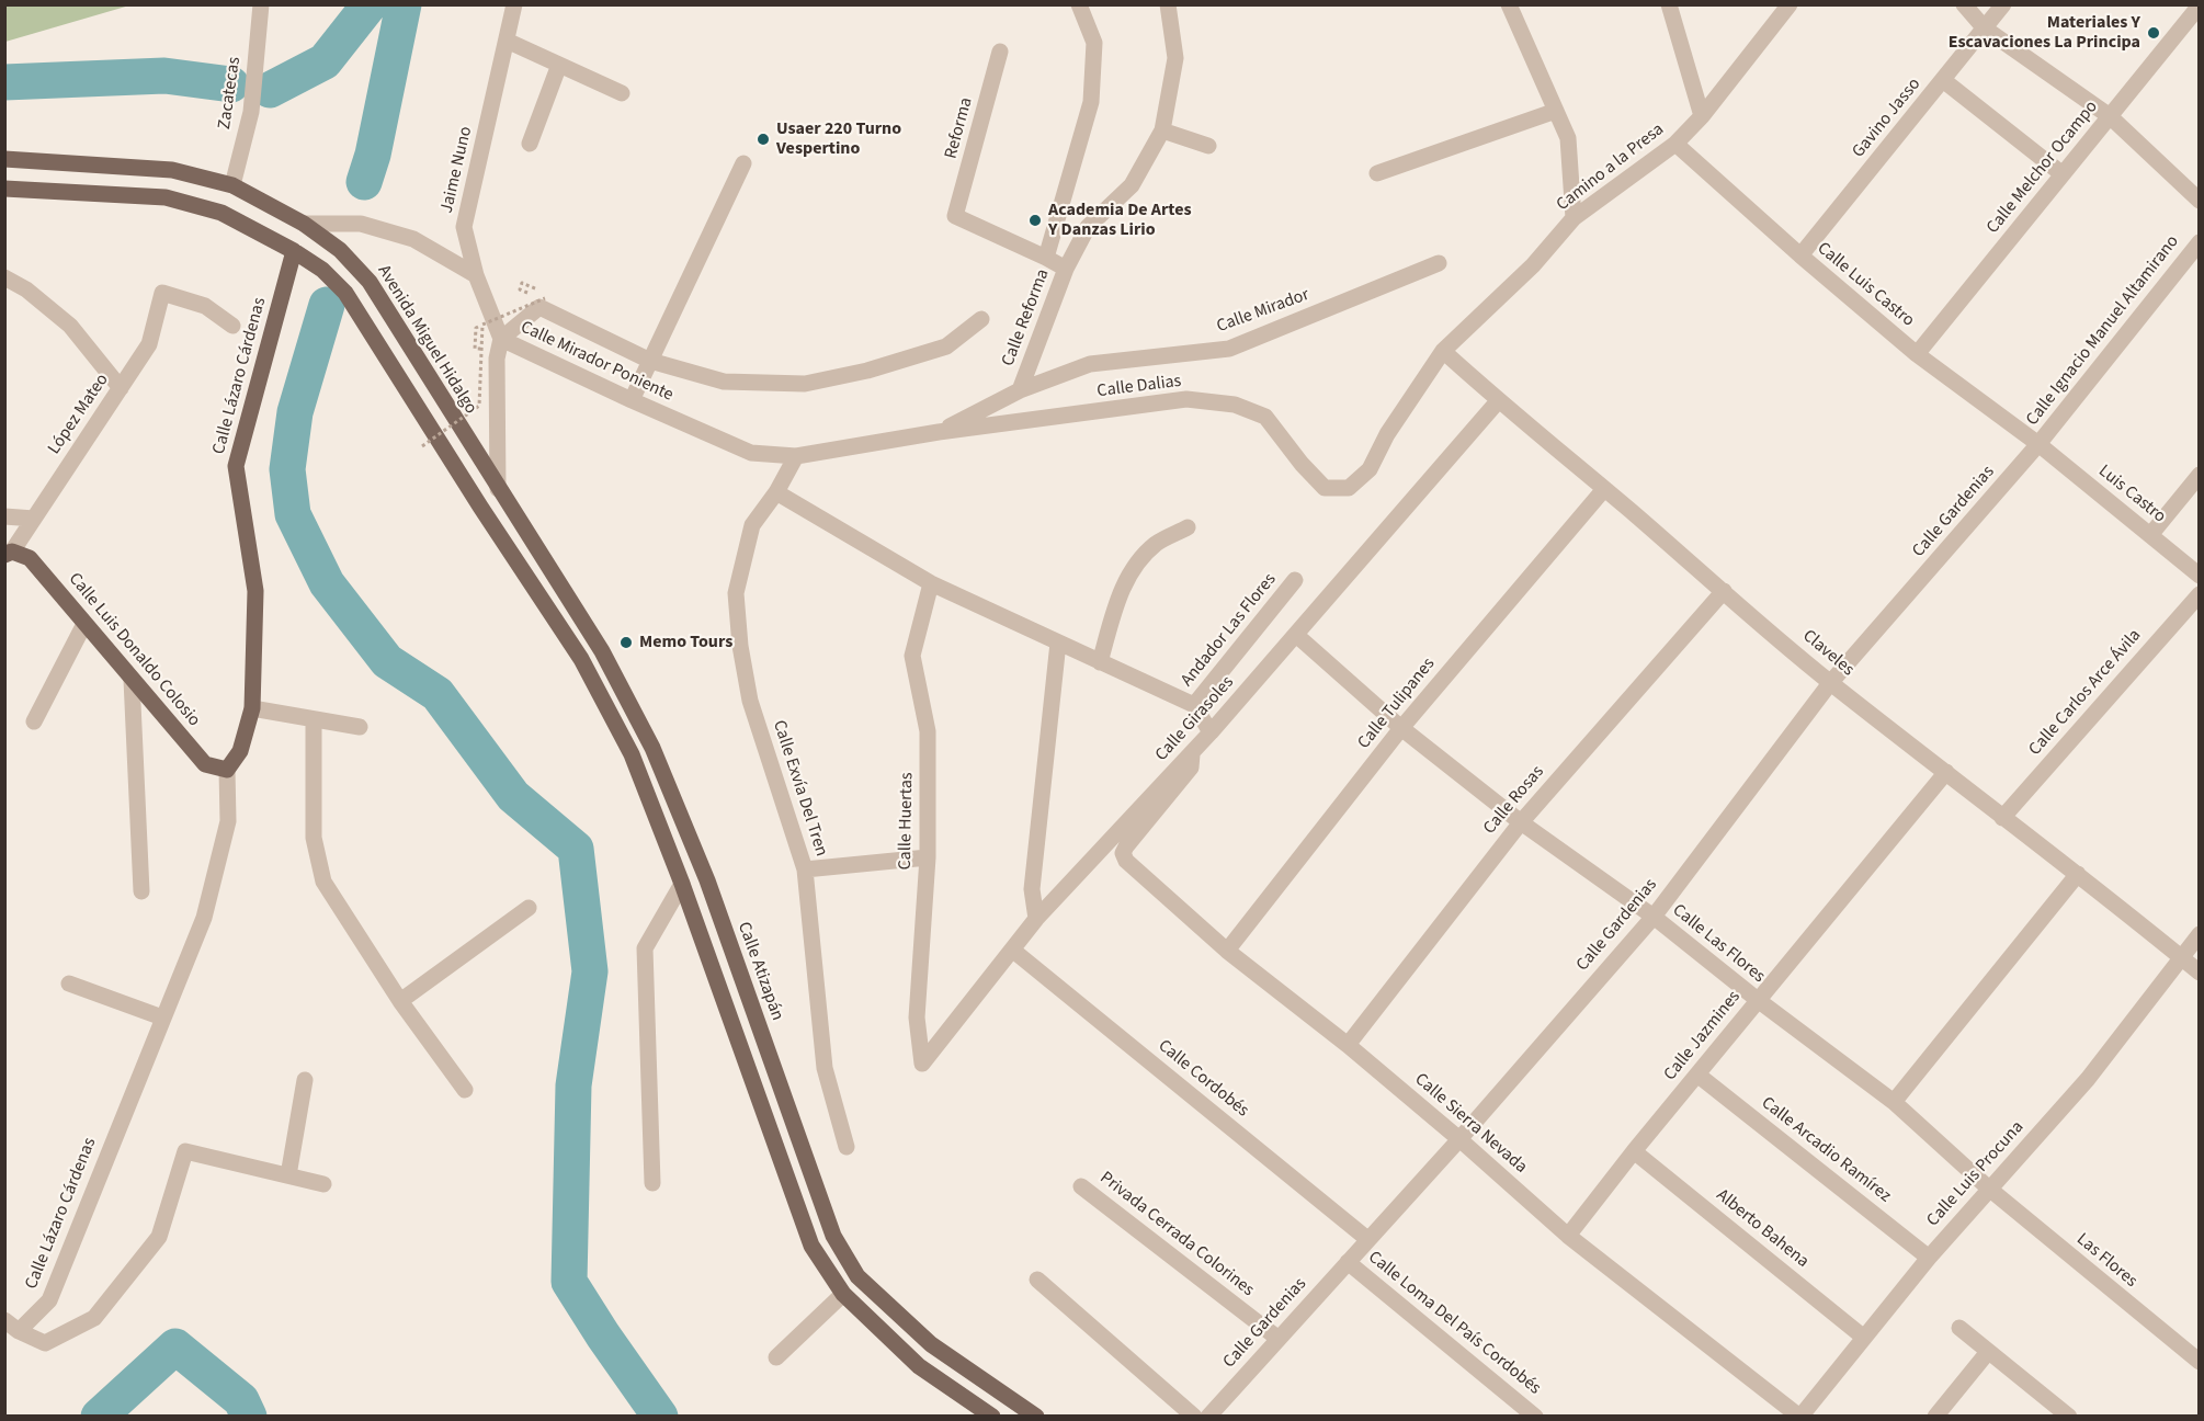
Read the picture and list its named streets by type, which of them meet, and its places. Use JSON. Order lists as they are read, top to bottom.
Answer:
{
  "streets": {
    "main road": [
      "Avenida Miguel Hidalgo",
      "Calle Lázaro Cárdenas",
      "Calle Luis Donaldo Colosio",
      "Calle Atizapán"
    ],
    "street": [
      "Zacatecas",
      "Gavino Jasso",
      "Reforma",
      "Camino a la Presa",
      "Calle Melchor Ocampo",
      "Jaime Nuno",
      "Calle Luis Castro",
      "Calle Mirador",
      "Calle Reforma",
      "Calle Ignacio Manuel Altamirano",
      "Calle Mirador Poniente",
      "Calle Dalias",
      "López Mateo",
      "Luis Castro",
      "Calle Gardenias",
      "Andador Las Flores",
      "Claveles",
      "Calle Carlos Arce Ávila",
      "Calle Tulipanes",
      "Calle Girasoles",
      "Calle Exvía Del Tren",
      "Calle Rosas",
      "Calle Huertas",
      "Calle Las Flores",
      "Calle Jazmines",
      "Calle Cordobés",
      "Calle Sierra Nevada",
      "Calle Arcadio Ramírez",
      "Calle Luis Procuna",
      "Alberto Bahena",
      "Privada Cerrada Colorines",
      "Las Flores",
      "Calle Loma Del País Cordobés"
    ]
  },
  "crossings": [
    ["Zacatecas", "Avenida Miguel Hidalgo"],
    ["Gavino Jasso", "Calle Luis Castro"],
    ["Reforma", "Calle Reforma"],
    ["Camino a la Presa", "Calle Luis Castro"],
    ["Camino a la Presa", "Calle Dalias"],
    ["Camino a la Presa", "Claveles"],
    ["Calle Melchor Ocampo", "Calle Luis Castro"],
    ["Jaime Nuno", "Calle Mirador Poniente"],
    ["Calle Luis Castro", "Calle Ignacio Manuel Altamirano"],
    ["Calle Luis Castro", "Luis Castro"],
    ["Calle Luis Castro", "Calle Gardenias"],
    ["Calle Mirador", "Calle Reforma"],
    ["Calle Reforma", "Calle Dalias"],
    ["Calle Ignacio Manuel Altamirano", "Luis Castro"],
    ["Calle Ignacio Manuel Altamirano", "Calle Gardenias"],
    ["Avenida Miguel Hidalgo", "Calle Atizapán"],
    ["Calle Mirador Poniente", "Calle Exvía Del Tren"],
    ["Calle Lázaro Cárdenas", "Calle Luis Donaldo Colosio"],
    ["Calle Dalias", "Claveles"],
    ["López Mateo", "Calle Luis Donaldo Colosio"],
    ["Luis Castro", "Calle Gardenias"],
    ["Calle Gardenias", "Claveles"],
    ["Calle Gardenias", "Calle Las Flores"],
    ["Calle Gardenias", "Calle Cordobés"],
    ["Calle Gardenias", "Calle Sierra Nevada"],
    ["Calle Gardenias", "Privada Cerrada Colorines"],
    ["Calle Gardenias", "Calle Loma Del País Cordobés"],
    ["Claveles", "Calle Carlos Arce Ávila"],
    ["Claveles", "Calle Tulipanes"],
    ["Claveles", "Calle Girasoles"],
    ["Claveles", "Calle Rosas"],
    ["Claveles", "Calle Jazmines"],
    ["Claveles", "Calle Luis Procuna"],
    ["Calle Tulipanes", "Calle Las Flores"],
    ["Calle Tulipanes", "Calle Sierra Nevada"],
    ["Calle Girasoles", "Calle Huertas"],
    ["Calle Girasoles", "Calle Las Flores"],
    ["Calle Girasoles", "Calle Cordobés"],
    ["Calle Girasoles", "Calle Sierra Nevada"],
    ["Calle Rosas", "Calle Las Flores"],
    ["Calle Rosas", "Calle Sierra Nevada"],
    ["Calle Las Flores", "Calle Jazmines"],
    ["Calle Las Flores", "Calle Luis Procuna"],
    ["Calle Las Flores", "Las Flores"],
    ["Calle Jazmines", "Calle Sierra Nevada"],
    ["Calle Jazmines", "Calle Arcadio Ramírez"],
    ["Calle Jazmines", "Alberto Bahena"],
    ["Calle Sierra Nevada", "Calle Luis Procuna"],
    ["Calle Arcadio Ramírez", "Calle Luis Procuna"],
    ["Calle Luis Procuna", "Alberto Bahena"],
    ["Calle Luis Procuna", "Las Flores"]
  ],
  "places": [
    "Materiales Y Escavaciones La Principa",
    "Usaer 220 Turno Vespertino",
    "Academia De Artes Y Danzas Lirio",
    "Memo Tours"
  ]
}
